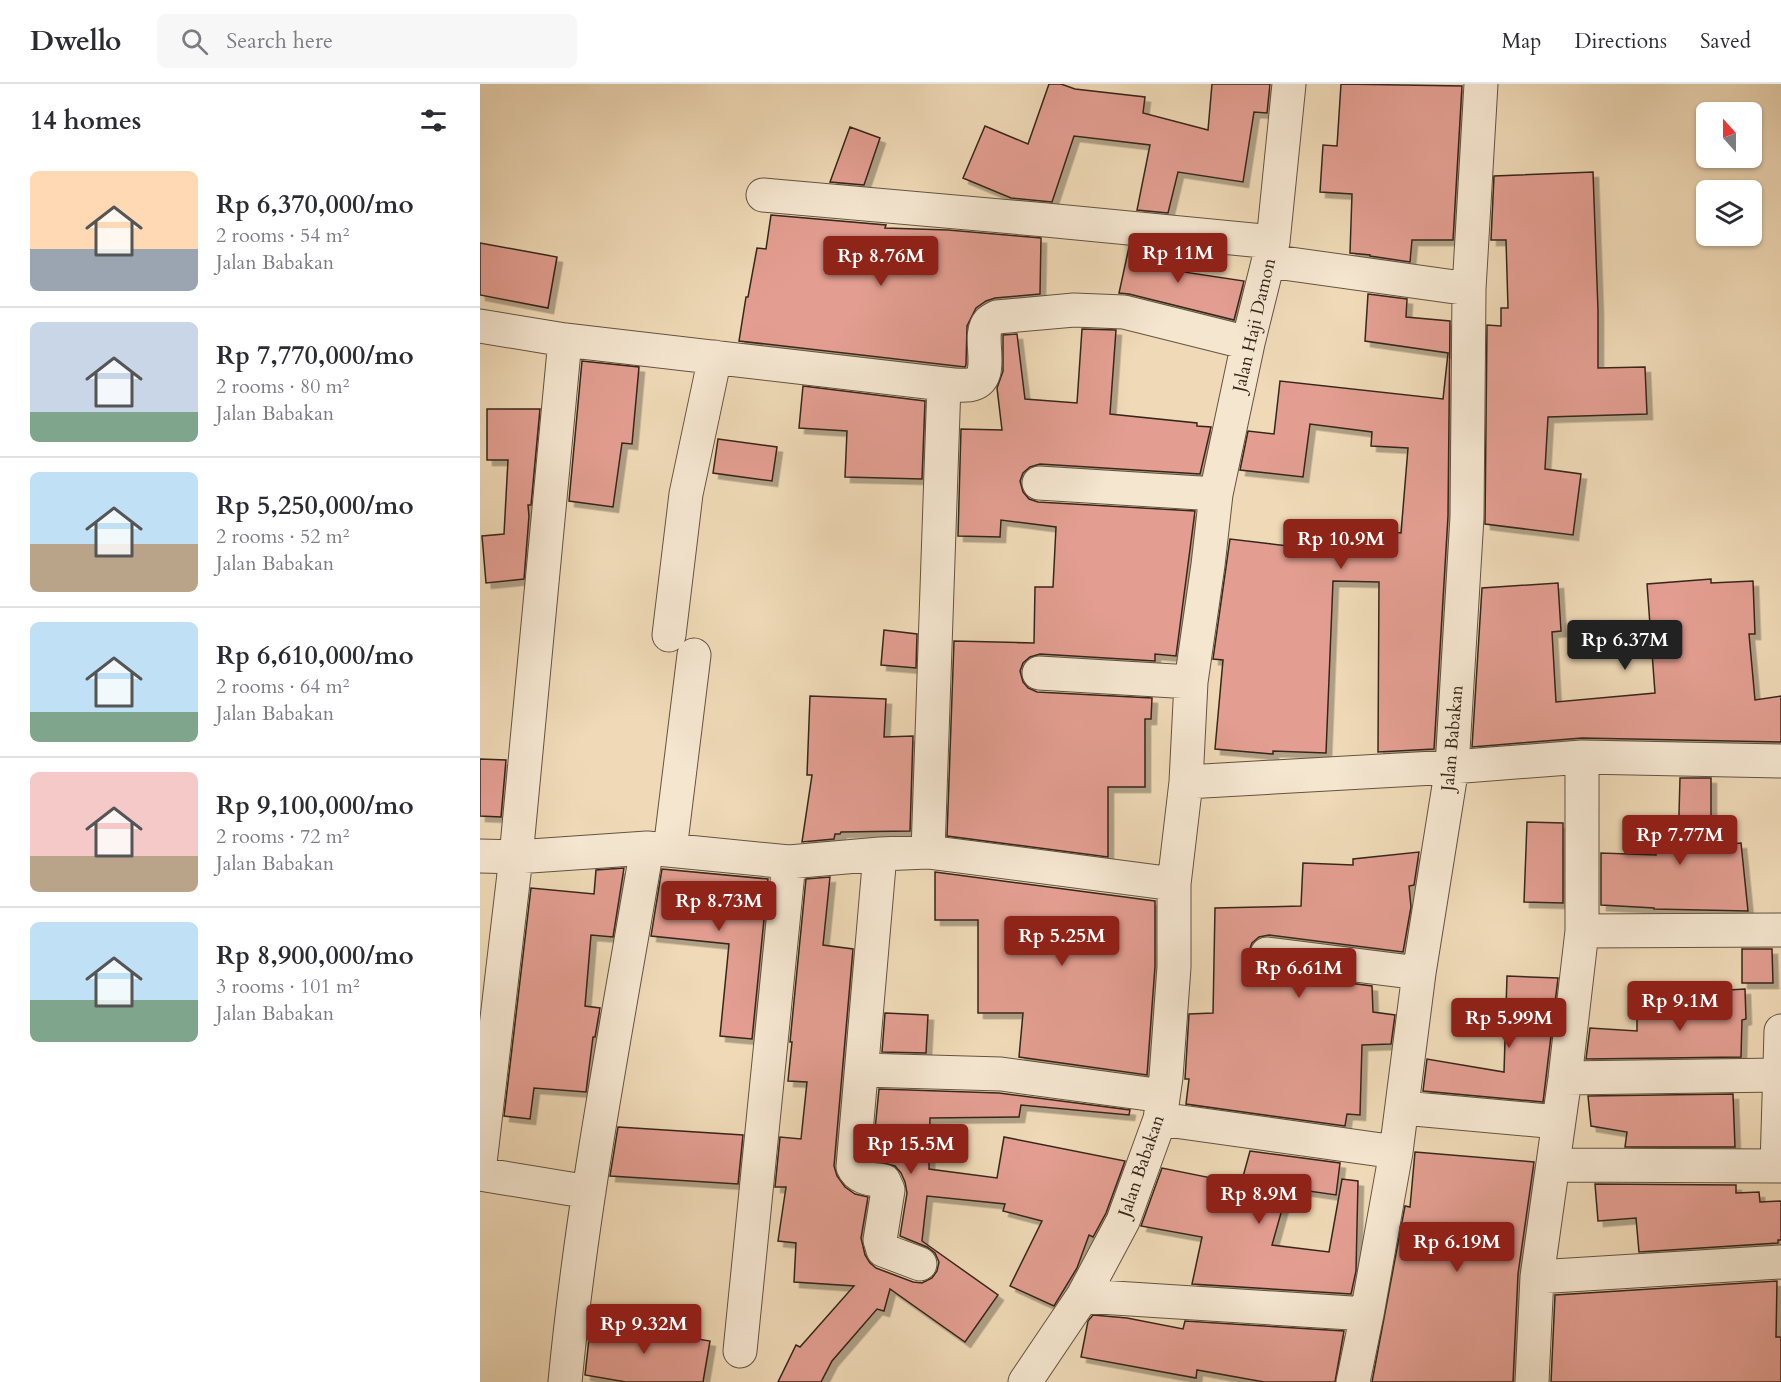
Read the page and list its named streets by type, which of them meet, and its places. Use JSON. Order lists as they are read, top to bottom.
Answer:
{
  "streets": {
    "street": ["Jalan Haji Damon", "Jalan Babakan"]
  },
  "crossings": [
    ["Jalan Haji Damon", "Jalan Babakan"]
  ],
  "north": "top",
  "page": {
    "header": "Dwello",
    "search": "Search here",
    "nav": ["Map", "Directions", "Saved"],
    "heading": "14 homes",
    "list": [
      {
        "name": "Rp 6,370,000/mo",
        "note": "2 rooms · 54 m² · Jalan Babakan"
      },
      {
        "name": "Rp 7,770,000/mo",
        "note": "2 rooms · 80 m² · Jalan Babakan"
      },
      {
        "name": "Rp 5,250,000/mo",
        "note": "2 rooms · 52 m² · Jalan Babakan"
      },
      {
        "name": "Rp 6,610,000/mo",
        "note": "2 rooms · 64 m² · Jalan Babakan"
      },
      {
        "name": "Rp 9,100,000/mo",
        "note": "2 rooms · 72 m² · Jalan Babakan"
      },
      {
        "name": "Rp 8,900,000/mo",
        "note": "3 rooms · 101 m² · Jalan Babakan"
      }
    ],
    "price": [
      "Rp 11M",
      "Rp 8.76M",
      "Rp 10.9M",
      "Rp 6.37M",
      "Rp 7.77M",
      "Rp 8.73M",
      "Rp 5.25M",
      "Rp 6.61M",
      "Rp 9.1M",
      "Rp 5.99M",
      "Rp 15.5M",
      "Rp 8.9M",
      "Rp 6.19M",
      "Rp 9.32M"
    ]
  }
}
